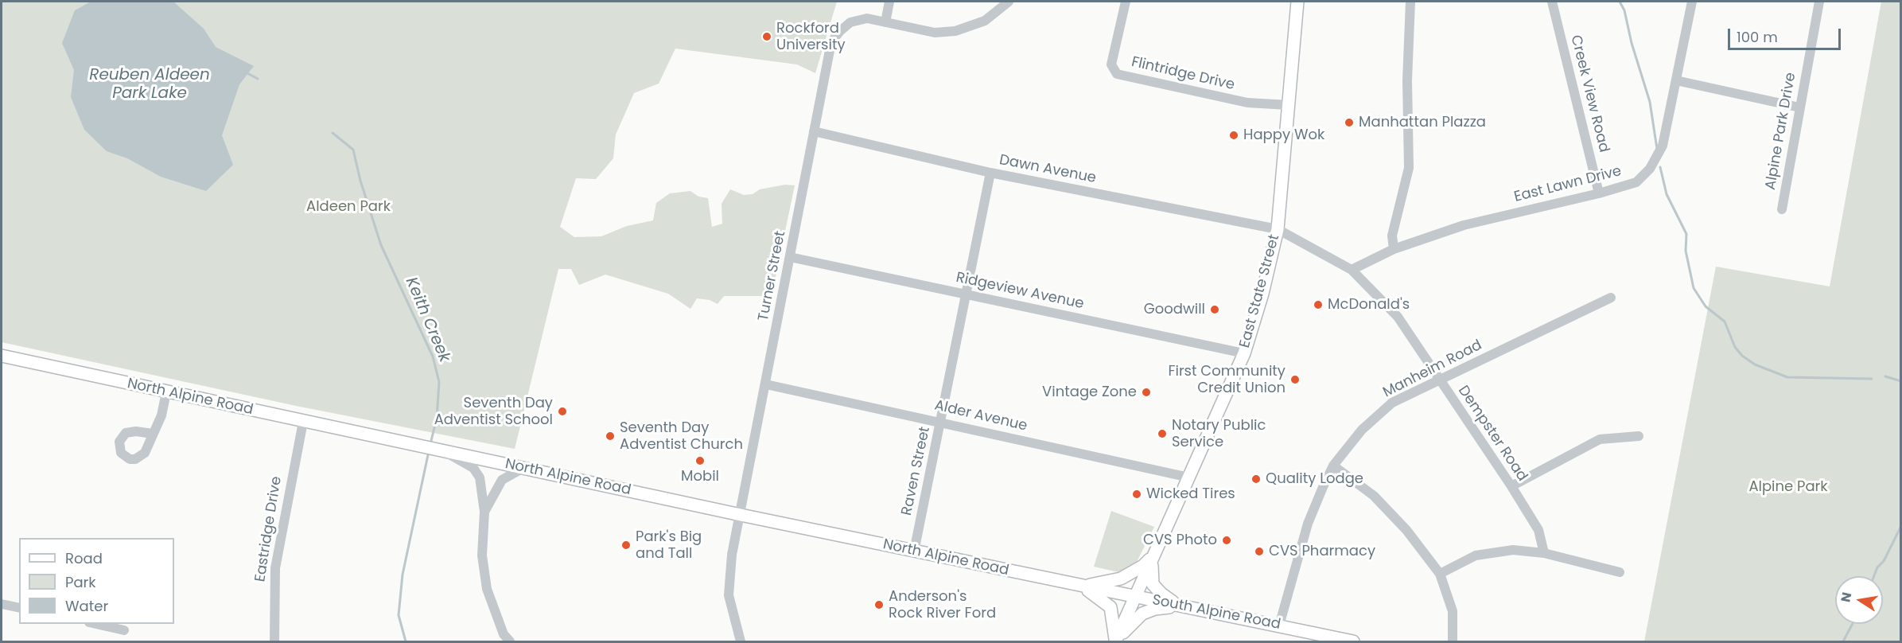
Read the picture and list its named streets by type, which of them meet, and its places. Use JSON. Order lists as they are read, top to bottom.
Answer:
{
  "streets": {
    "main road": ["East State Street", "North Alpine Road", "South Alpine Road"],
    "street": [
      "Flintridge Drive",
      "Creek View Road",
      "Alpine Park Drive",
      "Dawn Avenue",
      "East Lawn Drive",
      "Turner Street",
      "Ridgeview Avenue",
      "Manheim Road",
      "Alder Avenue",
      "Dempster Road",
      "Raven Street",
      "Eastridge Drive"
    ]
  },
  "crossings": [
    ["Flintridge Drive", "East State Street"],
    ["Creek View Road", "East Lawn Drive"],
    ["Dawn Avenue", "Turner Street"],
    ["Dawn Avenue", "East State Street"],
    ["Dawn Avenue", "Dempster Road"],
    ["Dawn Avenue", "Raven Street"],
    ["East Lawn Drive", "Dempster Road"],
    ["Turner Street", "Ridgeview Avenue"],
    ["Turner Street", "North Alpine Road"],
    ["Turner Street", "Alder Avenue"],
    ["Ridgeview Avenue", "East State Street"],
    ["Ridgeview Avenue", "Raven Street"],
    ["East State Street", "North Alpine Road"],
    ["East State Street", "Alder Avenue"],
    ["East State Street", "Dempster Road"],
    ["East State Street", "South Alpine Road"],
    ["Manheim Road", "Dempster Road"],
    ["Manheim Road", "South Alpine Road"],
    ["North Alpine Road", "Raven Street"],
    ["North Alpine Road", "Eastridge Drive"],
    ["North Alpine Road", "South Alpine Road"],
    ["Alder Avenue", "Raven Street"]
  ],
  "water": ["Reuben Aldeen Park Lake", "Keith Creek"],
  "parks": ["Aldeen Park", "Alpine Park"],
  "places": [
    "Rockford University",
    "Manhattan Plazza",
    "Happy Wok",
    "McDonald's",
    "Goodwill",
    "First Community Credit Union",
    "Vintage Zone",
    "Seventh Day Adventist School",
    "Notary Public Service",
    "Seventh Day Adventist Church",
    "Mobil",
    "Quality Lodge",
    "Wicked Tires",
    "CVS Photo",
    "Park's Big and Tall",
    "CVS Pharmacy",
    "Anderson's Rock River Ford"
  ],
  "legend": ["Road", "Park", "Water"],
  "scale_bar": "100 m",
  "north": "left"
}
